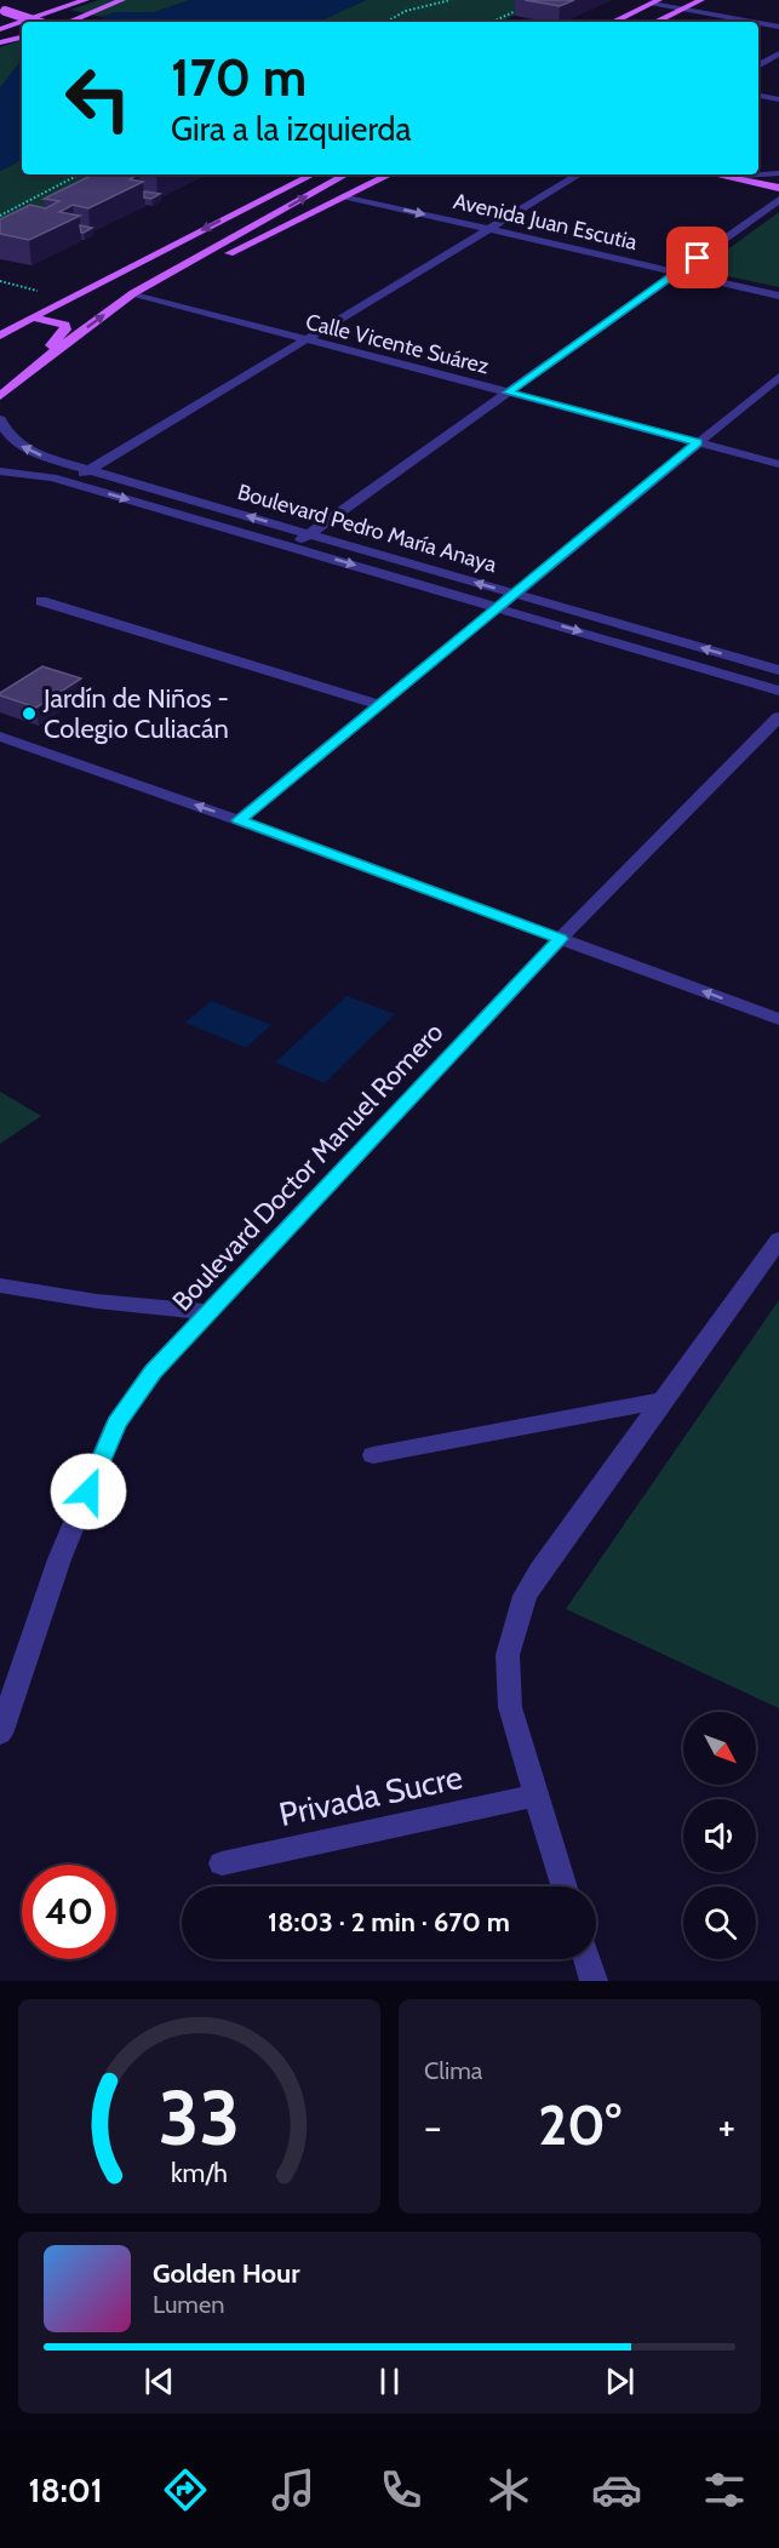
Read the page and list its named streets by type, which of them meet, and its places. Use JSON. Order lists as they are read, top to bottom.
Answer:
{
  "streets": {
    "street": [
      "Avenida Juan Escutia",
      "Calle Vicente Suárez",
      "Boulevard Pedro María Anaya",
      "Boulevard Doctor Manuel Romero",
      "Privada Sucre"
    ]
  },
  "places": ["Jardín de Niños - Colegio Culiacán"],
  "north": "bottom right",
  "page": {
    "turn": ["170 m", "Gira a la izquierda"],
    "limit": "40",
    "trip": "18:03 · 2 min · 670 m",
    "tile": "Clima",
    "heat": ["−", "20°", "+"],
    "song": ["Golden Hour", "Lumen"],
    "tabs": "18:01",
    "gauge": ["33", "km/h"]
  }
}
